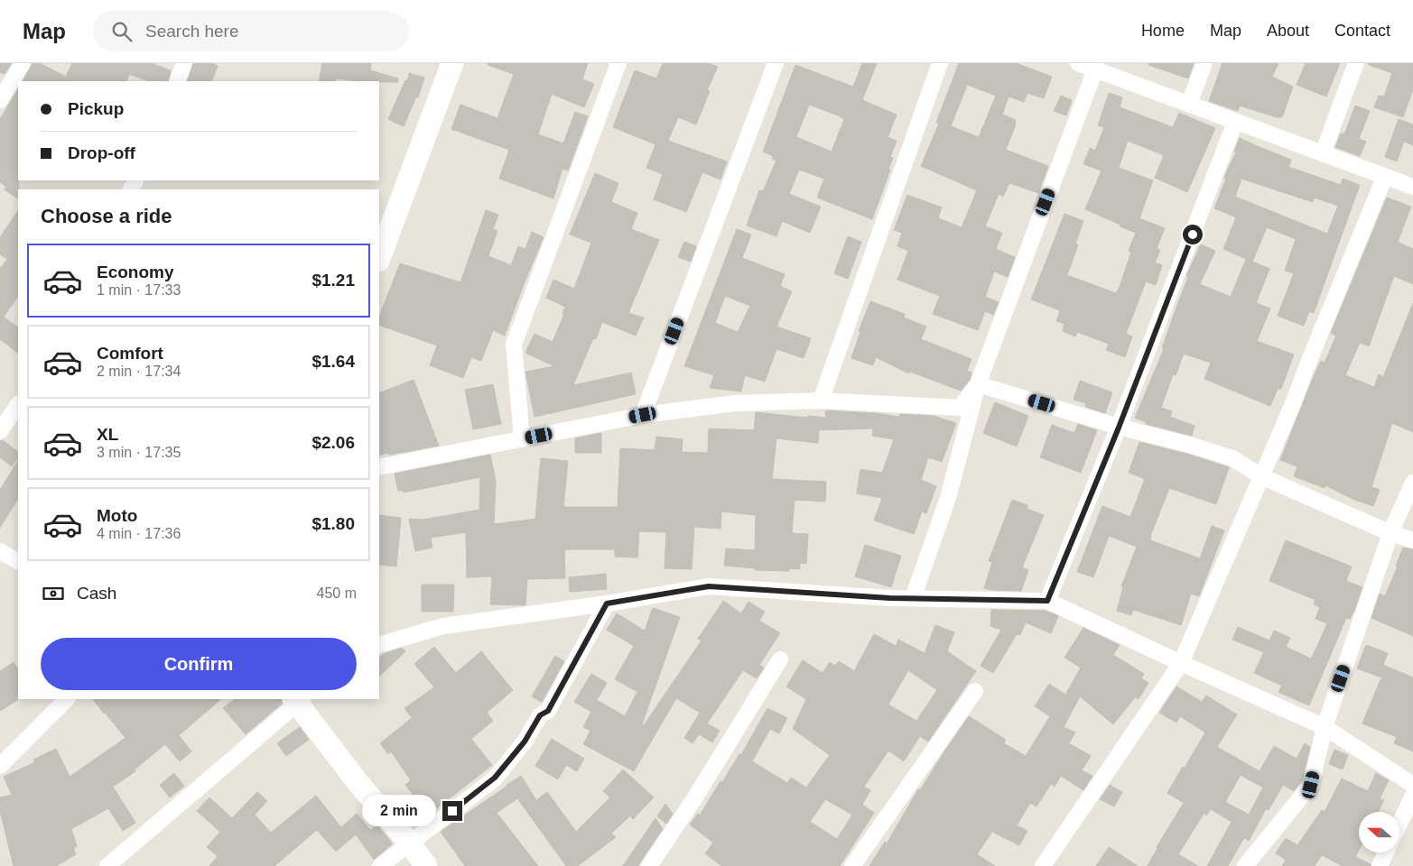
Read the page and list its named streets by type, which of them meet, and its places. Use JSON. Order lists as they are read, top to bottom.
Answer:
{
  "north": "left",
  "page": {
    "header": "Map",
    "search": "Search here",
    "nav": [
      "Home",
      "Map",
      "About",
      "Contact"
    ],
    "banner": ["Pickup", "Drop-off"],
    "heading": "Choose a ride",
    "list": [
      {
        "name": "Economy",
        "note": "1 min · 17:33",
        "value": "$1.21"
      },
      {
        "name": "Comfort",
        "note": "2 min · 17:34",
        "value": "$1.64"
      },
      {
        "name": "XL",
        "note": "3 min · 17:35",
        "value": "$2.06"
      },
      {
        "name": "Moto",
        "note": "4 min · 17:36",
        "value": "$1.80"
      }
    ],
    "pay": ["Cash", "450 m"],
    "buttons": "Confirm",
    "bubble": "2 min"
  }
}
